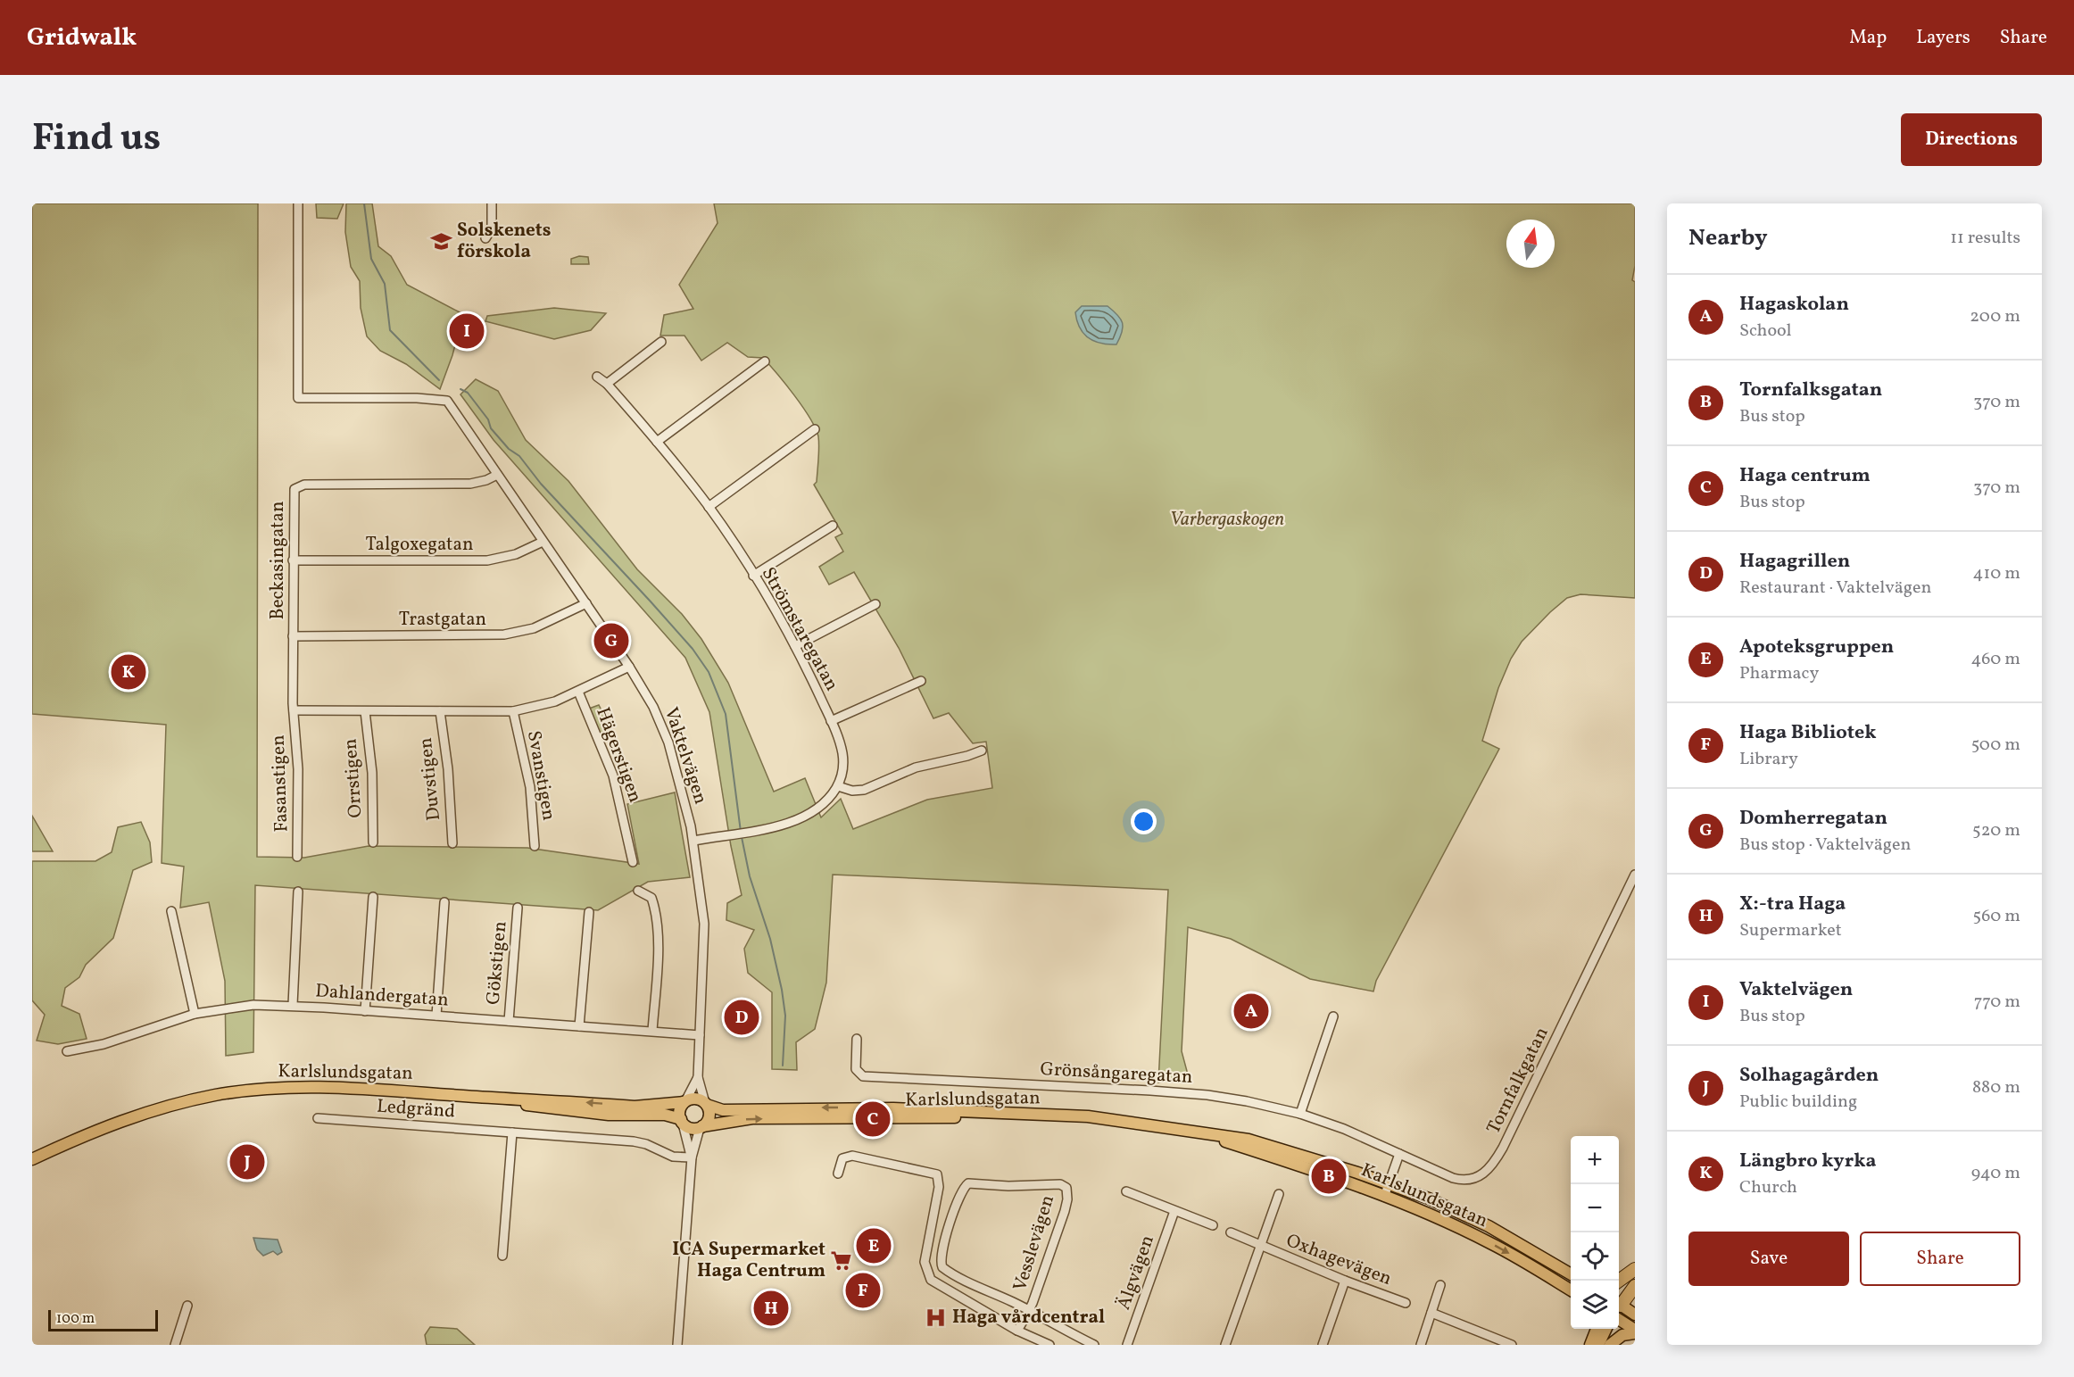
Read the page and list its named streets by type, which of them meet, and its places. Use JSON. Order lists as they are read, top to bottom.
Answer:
{
  "streets": {
    "main road": ["Karlslundsgatan"],
    "street": [
      "Talgoxegatan",
      "Beckasingatan",
      "Trastgatan",
      "Strömstaregatan",
      "Hägerstigen",
      "Vaktelvägen",
      "Svanstigen",
      "Orrstigen",
      "Duvstigen",
      "Fasanstigen",
      "Gökstigen",
      "Dahlandergatan",
      "Grönsångaregatan",
      "Tornfalkgatan",
      "Ledgränd",
      "Vesslevägen",
      "Oxhagevägen",
      "Älgvägen"
    ]
  },
  "crossings": [
    ["Talgoxegatan", "Beckasingatan"],
    ["Talgoxegatan", "Vaktelvägen"],
    ["Beckasingatan", "Trastgatan"],
    ["Beckasingatan", "Vaktelvägen"],
    ["Beckasingatan", "Fasanstigen"],
    ["Trastgatan", "Vaktelvägen"],
    ["Vaktelvägen", "Dahlandergatan"],
    ["Vaktelvägen", "Karlslundsgatan"],
    ["Gökstigen", "Dahlandergatan"],
    ["Grönsångaregatan", "Tornfalkgatan"]
  ],
  "parks": ["Varbergaskogen"],
  "places": {
    "school or university": ["Solskenets förskola"],
    "supermarket": ["ICA Supermarket Haga Centrum"],
    "hospital": ["Haga vårdcentral"]
  },
  "scale_bar": "100 m",
  "north": "top",
  "page": {
    "header": "Gridwalk",
    "nav": ["Map", "Layers", "Share"],
    "title": "Find us",
    "buttons": [
      "Directions",
      ["Save", "Share"]
    ],
    "heading": ["Nearby", "11 results"],
    "list": [
      {
        "mark": "A",
        "name": "Hagaskolan",
        "note": "School",
        "value": "200 m"
      },
      {
        "mark": "B",
        "name": "Tornfalksgatan",
        "note": "Bus stop",
        "value": "370 m"
      },
      {
        "mark": "C",
        "name": "Haga centrum",
        "note": "Bus stop",
        "value": "370 m"
      },
      {
        "mark": "D",
        "name": "Hagagrillen",
        "note": "Restaurant · Vaktelvägen",
        "value": "410 m"
      },
      {
        "mark": "E",
        "name": "Apoteksgruppen",
        "note": "Pharmacy",
        "value": "460 m"
      },
      {
        "mark": "F",
        "name": "Haga Bibliotek",
        "note": "Library",
        "value": "500 m"
      },
      {
        "mark": "G",
        "name": "Domherregatan",
        "note": "Bus stop · Vaktelvägen",
        "value": "520 m"
      },
      {
        "mark": "H",
        "name": "X:-tra Haga",
        "note": "Supermarket",
        "value": "560 m"
      },
      {
        "mark": "I",
        "name": "Vaktelvägen",
        "note": "Bus stop",
        "value": "770 m"
      },
      {
        "mark": "J",
        "name": "Solhagagården",
        "note": "Public building",
        "value": "880 m"
      },
      {
        "mark": "K",
        "name": "Längbro kyrka",
        "note": "Church",
        "value": "940 m"
      }
    ],
    "pins": [
      "I",
      "G",
      "K",
      "A",
      "D",
      "C",
      "J",
      "B",
      "E",
      "F",
      "H"
    ],
    "map_buttons": ["+", "−"],
    "scale": "100 m"
  }
}
